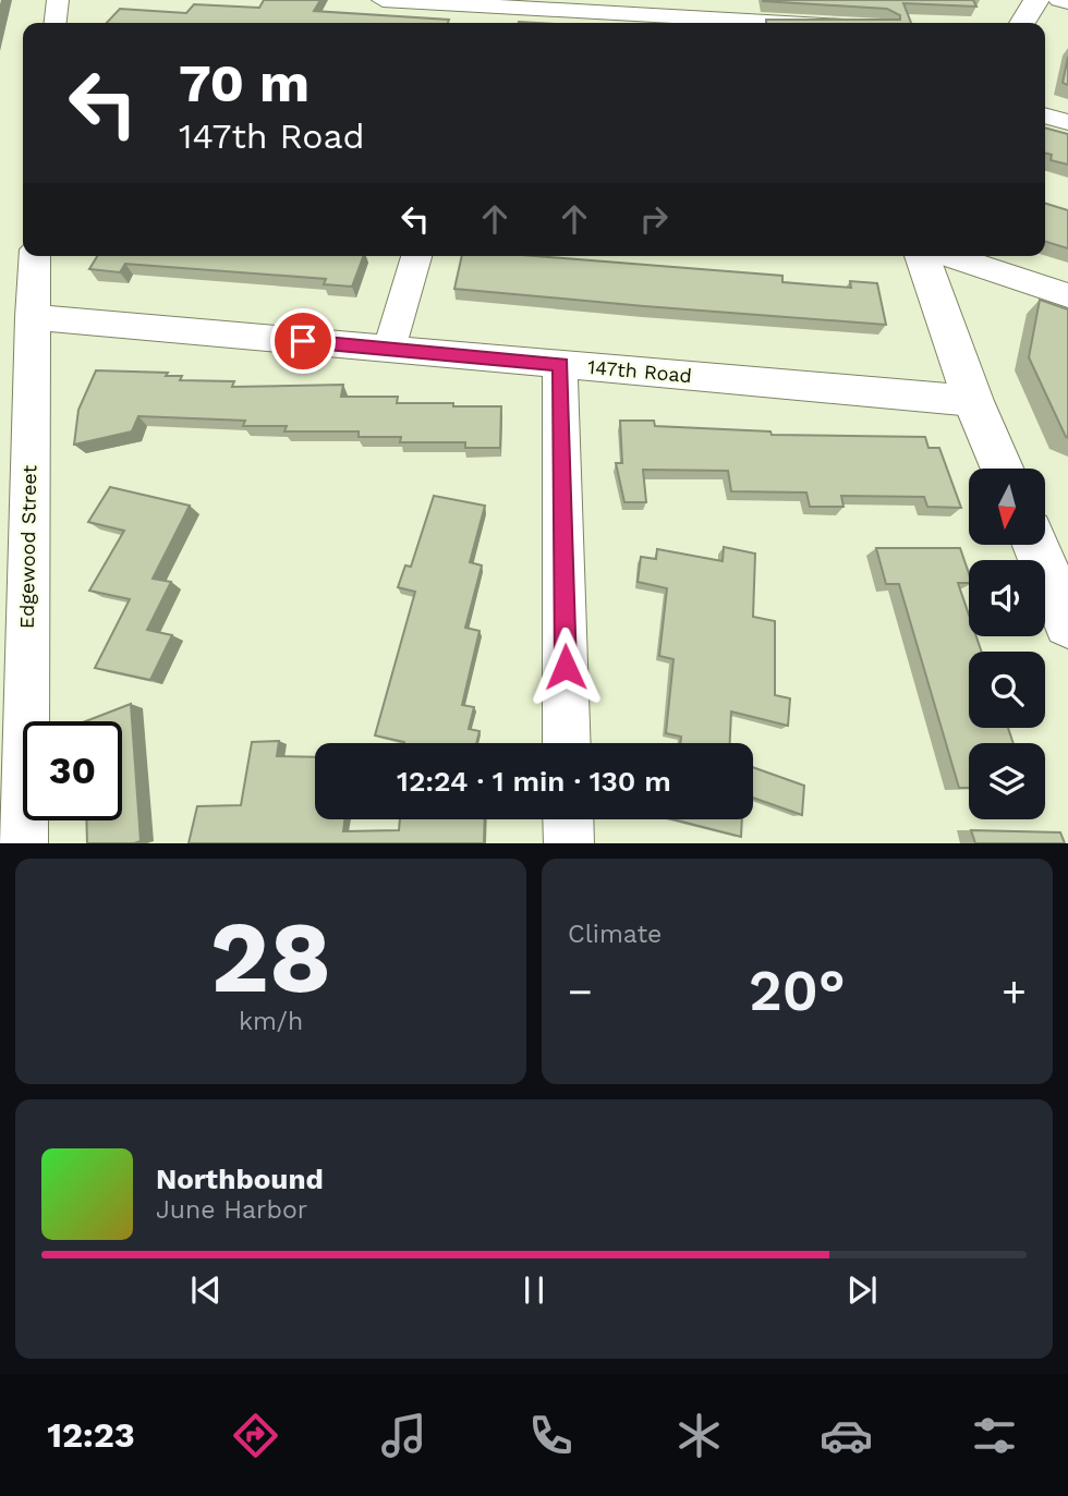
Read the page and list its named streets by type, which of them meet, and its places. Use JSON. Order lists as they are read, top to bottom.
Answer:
{
  "streets": {
    "street": ["147th Road", "Edgewood Street"]
  },
  "crossings": [
    ["147th Road", "Edgewood Street"]
  ],
  "north": "bottom",
  "page": {
    "turn": ["70 m", "147th Road"],
    "limit": "30",
    "trip": "12:24 · 1 min · 130 m",
    "tile": [
      ["28", "km/h"],
      "Climate"
    ],
    "heat": ["−", "20°", "+"],
    "song": ["Northbound", "June Harbor"],
    "tabs": "12:23"
  }
}
